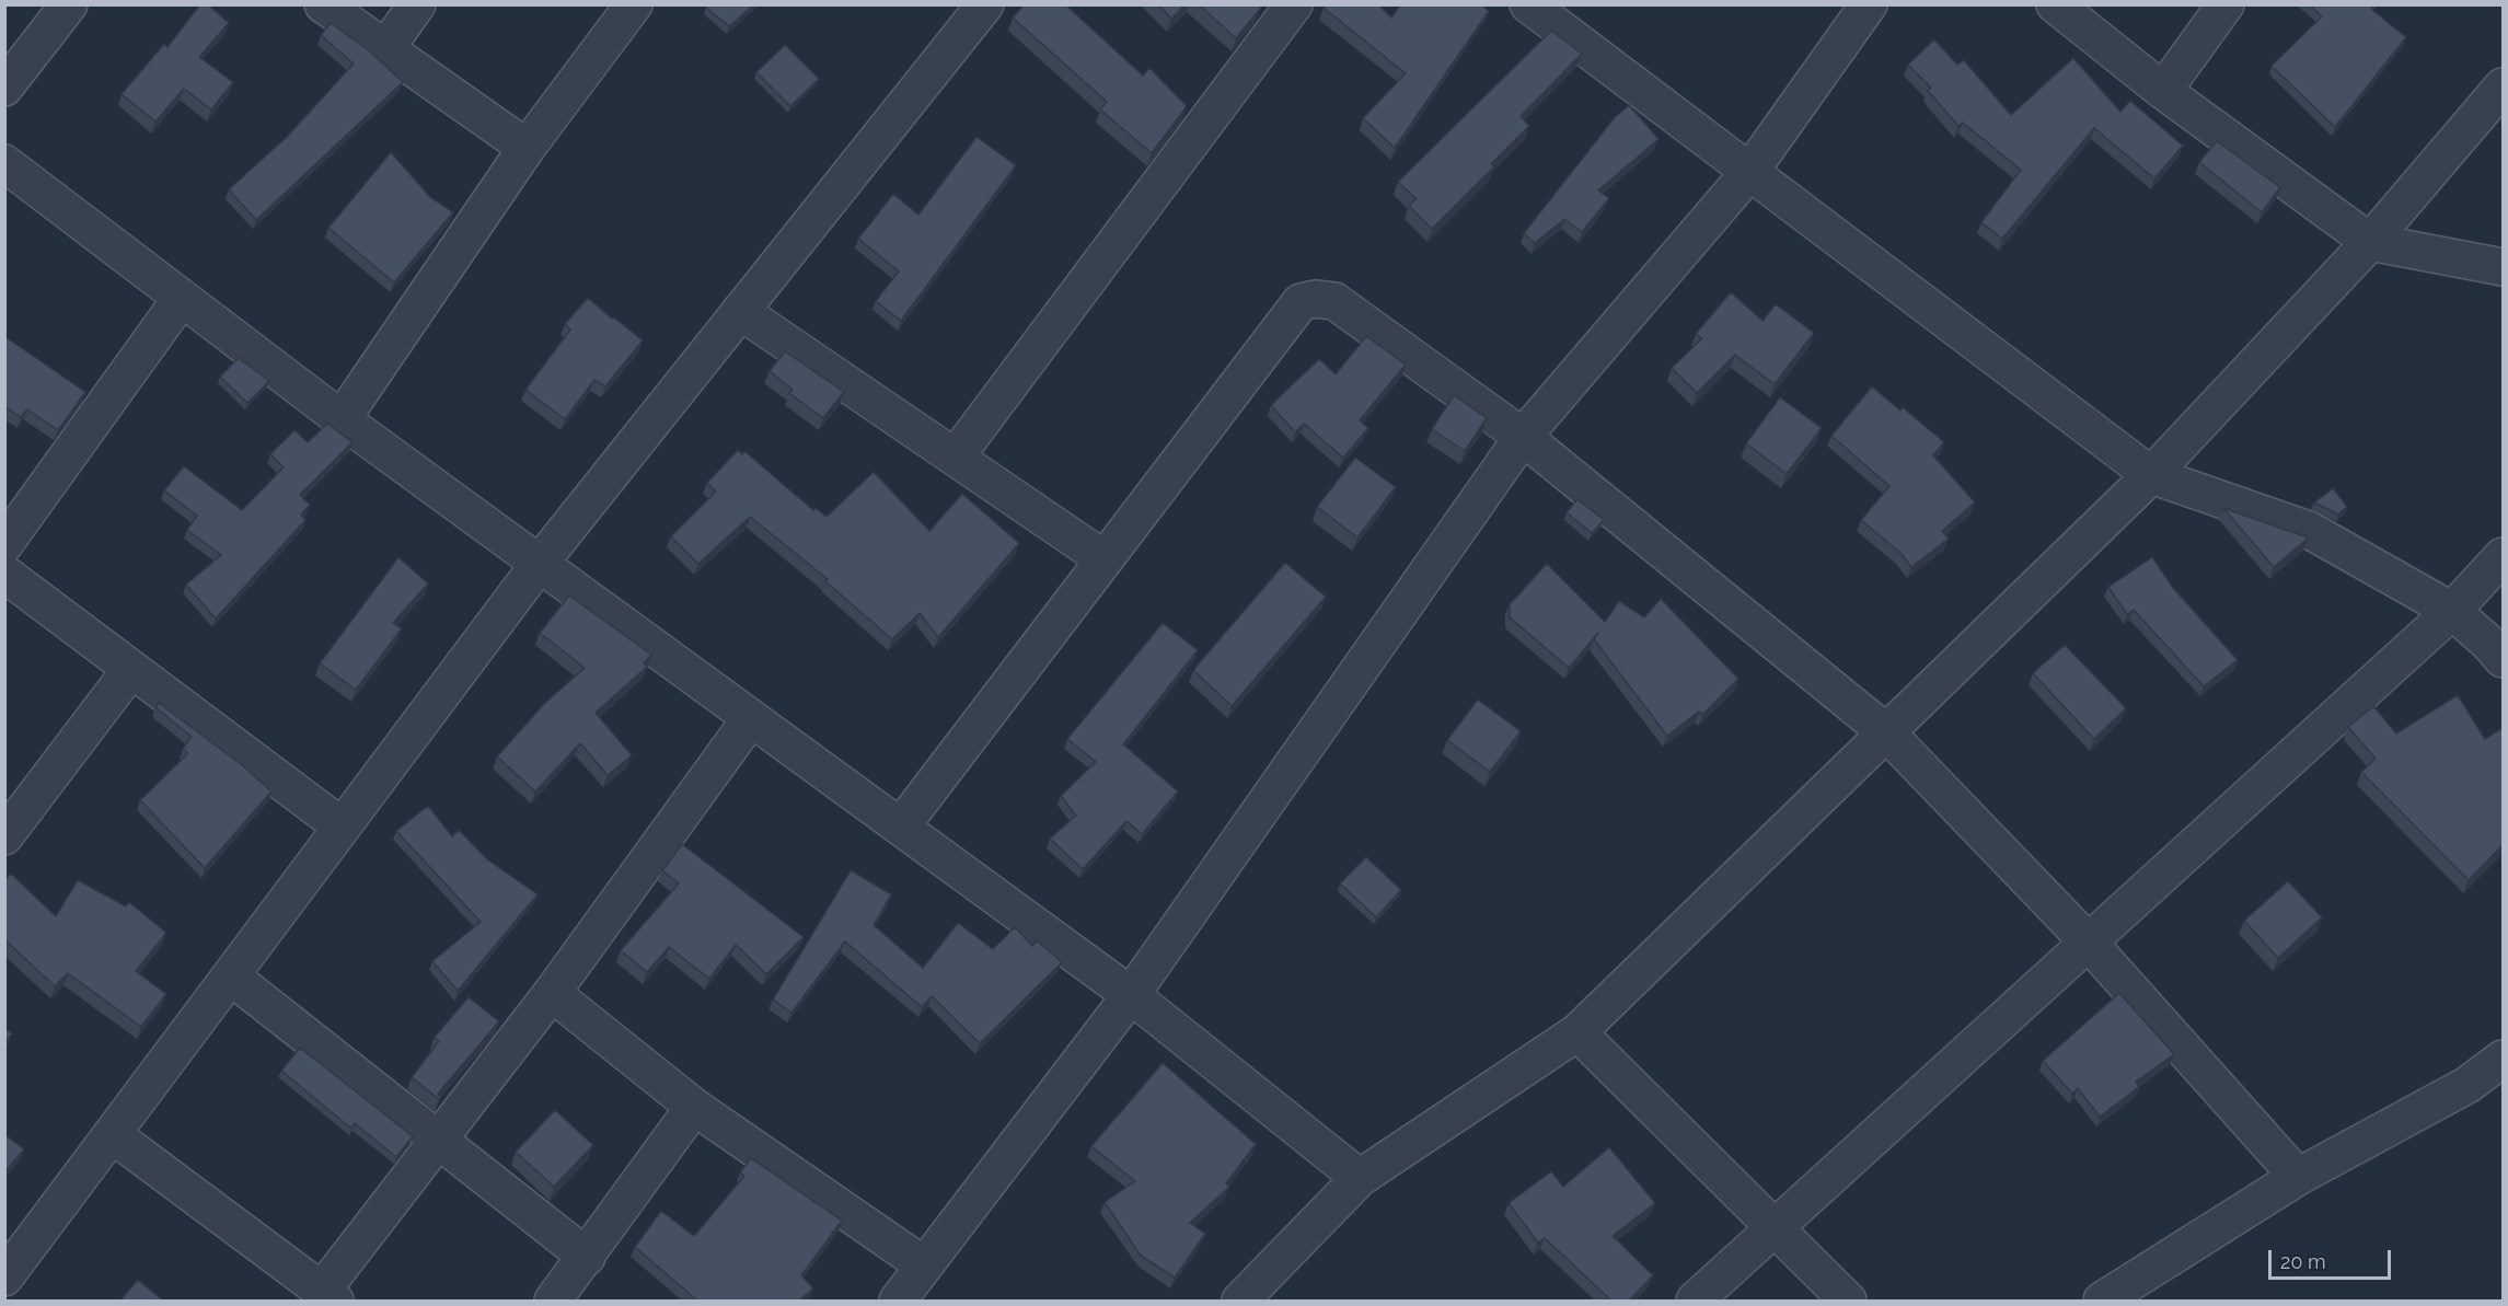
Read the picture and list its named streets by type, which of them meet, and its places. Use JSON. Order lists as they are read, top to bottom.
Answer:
{
  "scale_bar": "20 m"
}
